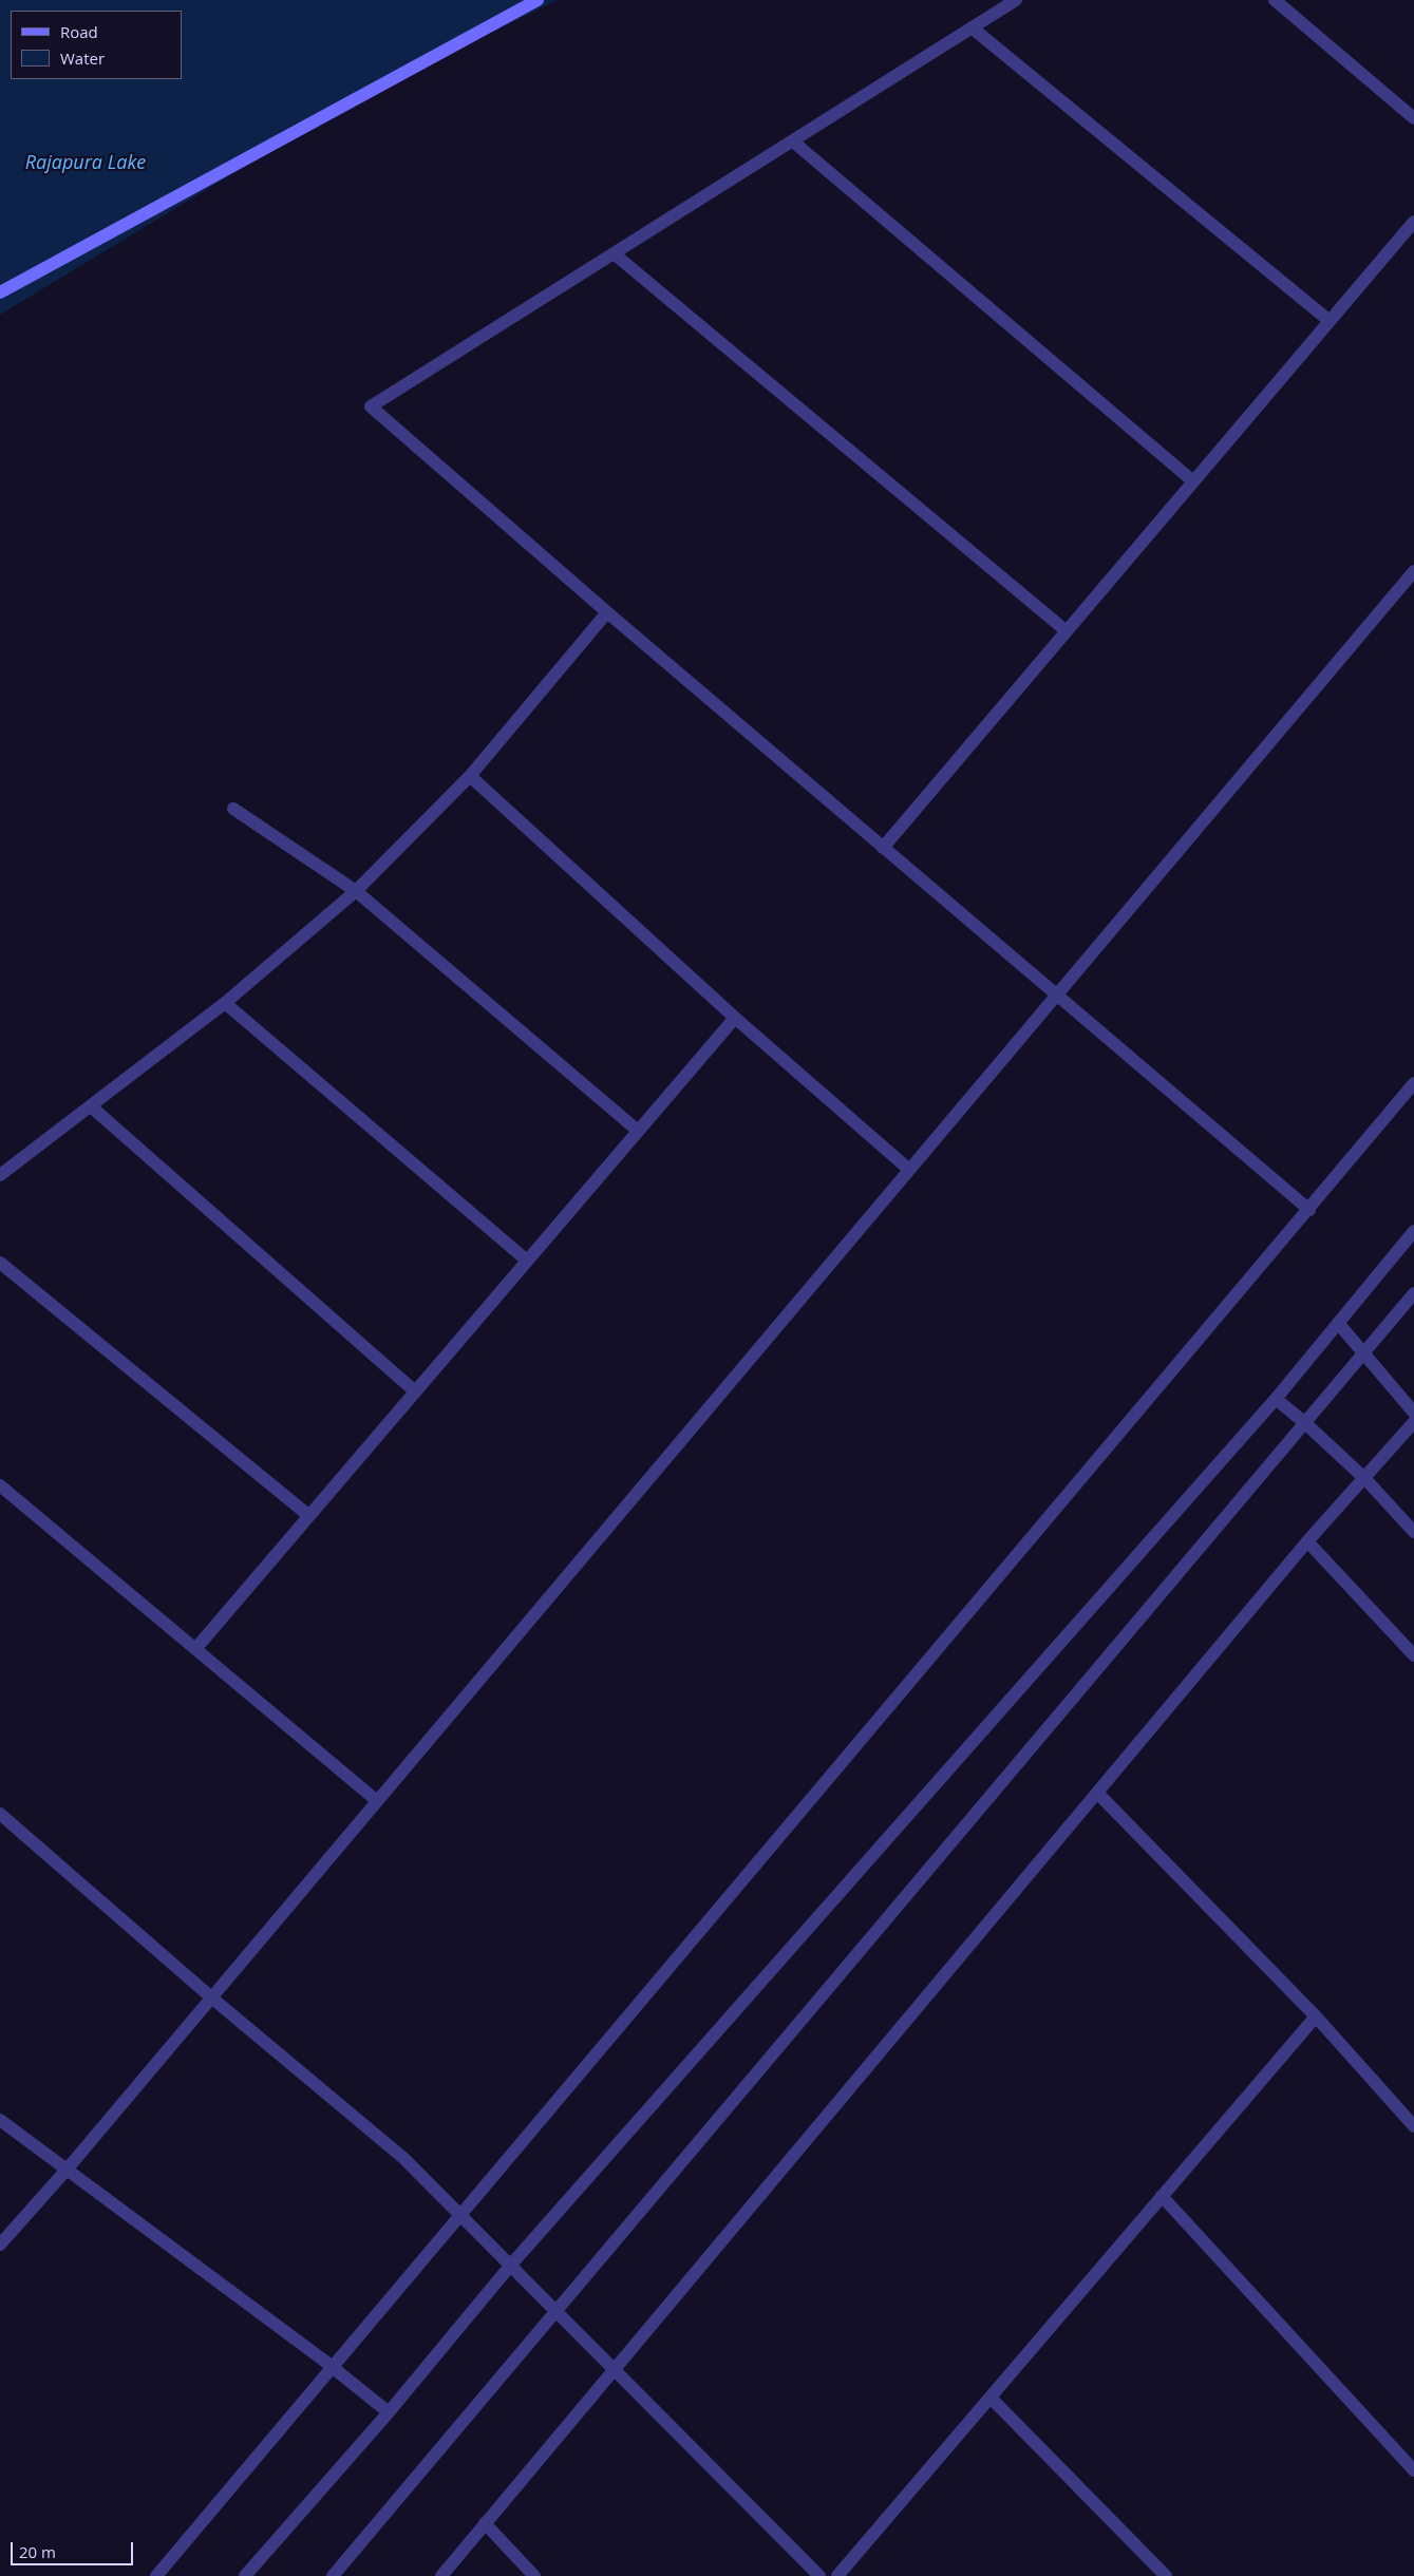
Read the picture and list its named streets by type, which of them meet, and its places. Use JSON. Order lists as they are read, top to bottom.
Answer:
{
  "water": ["Rajapura Lake"],
  "legend": ["Road", "Water"],
  "scale_bar": "20 m"
}
